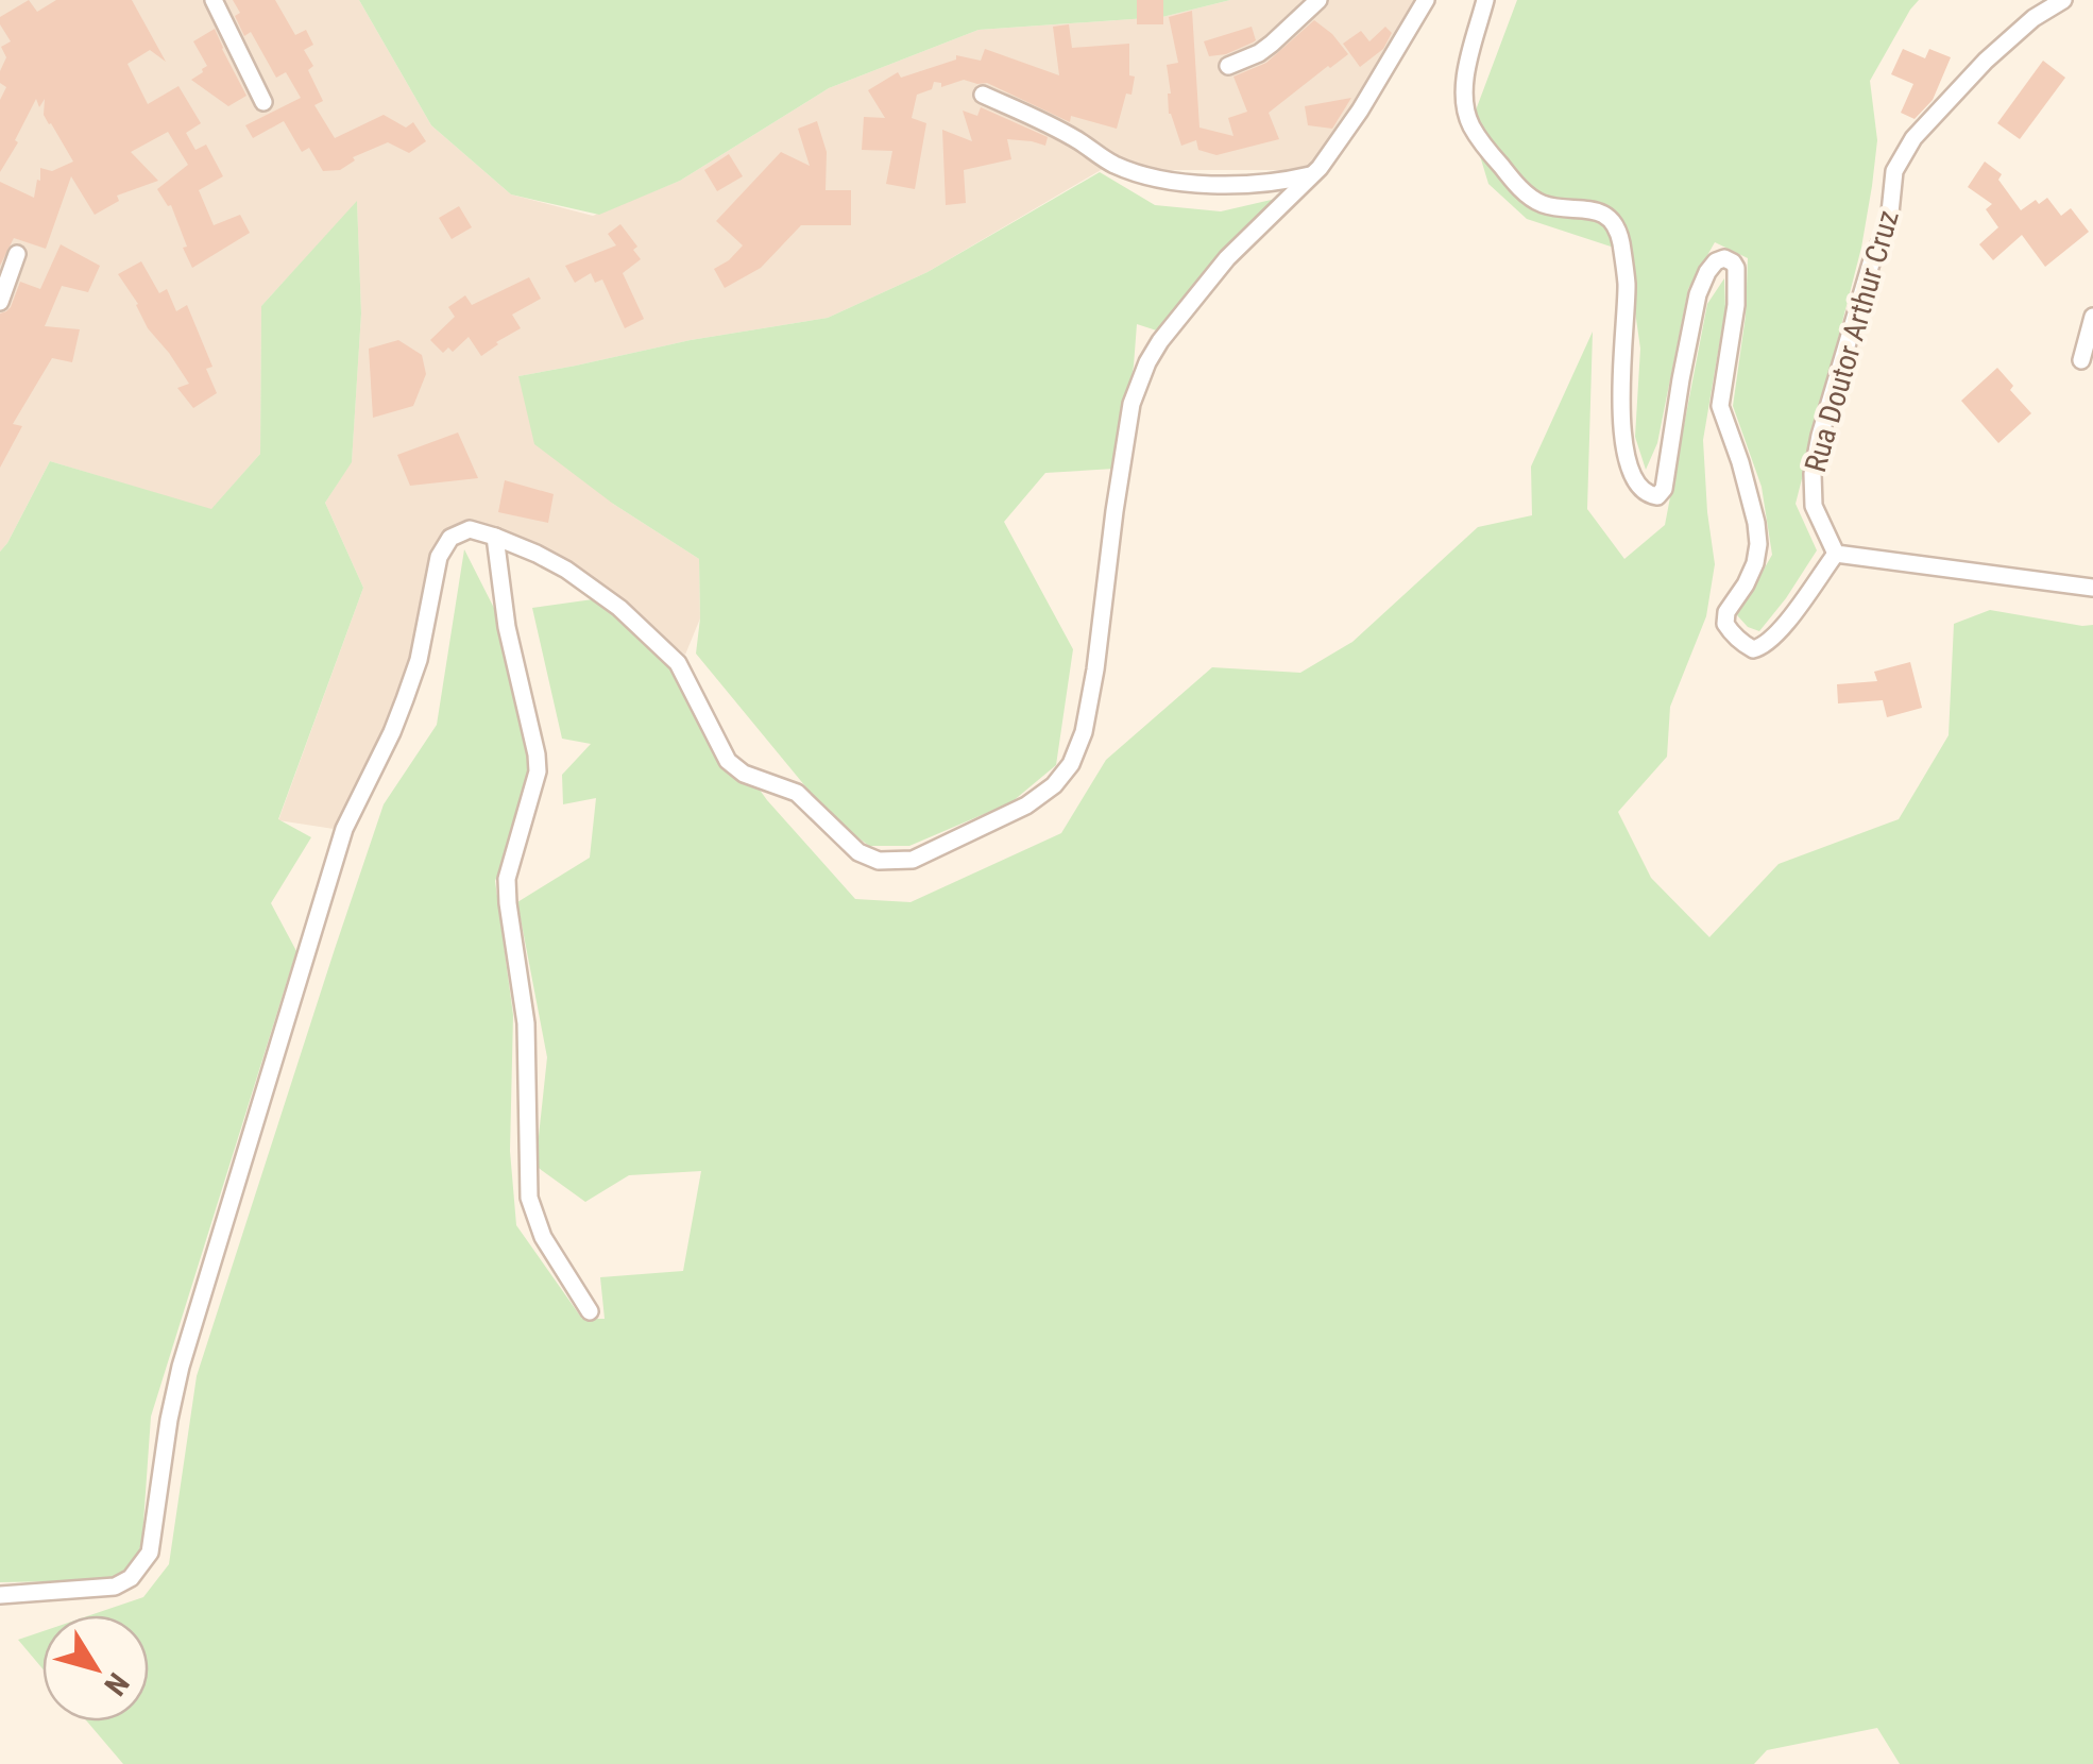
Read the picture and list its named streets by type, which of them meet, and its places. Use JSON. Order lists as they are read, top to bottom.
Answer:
{
  "streets": {
    "street": ["Rua Doutor Arthur Cruz"]
  },
  "north": "bottom right"
}
